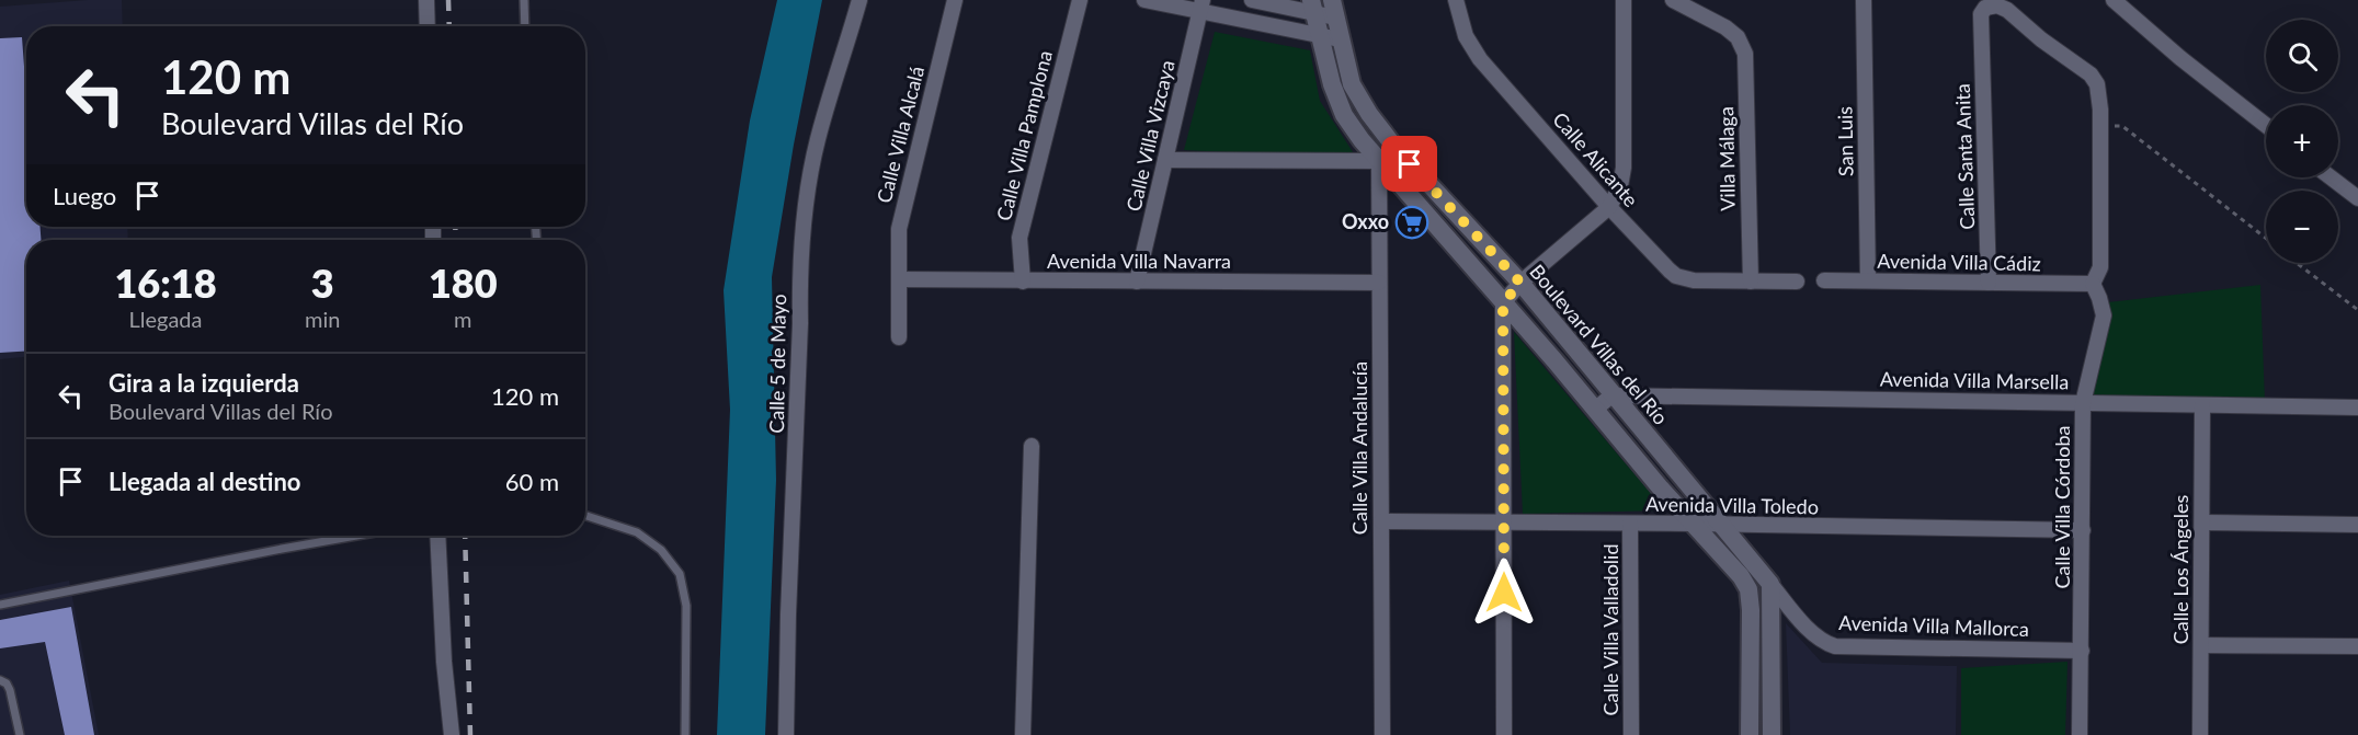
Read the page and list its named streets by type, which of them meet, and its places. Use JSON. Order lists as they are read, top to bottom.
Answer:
{
  "streets": {
    "street": [
      "Calle Villa Alcalá",
      "Calle Villa Pamplona",
      "Calle Villa Vizcaya",
      "San Luis",
      "Calle Santa Anita",
      "Villa Málaga",
      "Calle Alicante",
      "Avenida Villa Navarra",
      "Avenida Villa Cádiz",
      "Boulevard Villas del Río",
      "Calle 5 de Mayo",
      "Avenida Villa Marsella",
      "Calle Villa Andalucía",
      "Avenida Villa Toledo",
      "Calle Villa Córdoba",
      "Calle Los Ángeles",
      "Avenida Villa Mallorca",
      "Calle Villa Valladolid"
    ]
  },
  "crossings": [
    ["Calle Villa Alcalá", "Avenida Villa Navarra"],
    ["Calle Villa Pamplona", "Avenida Villa Navarra"],
    ["Calle Villa Vizcaya", "Avenida Villa Navarra"],
    ["San Luis", "Avenida Villa Cádiz"],
    ["Calle Santa Anita", "Avenida Villa Cádiz"],
    ["Villa Málaga", "Calle Alicante"],
    ["Avenida Villa Navarra", "Calle Villa Andalucía"],
    ["Avenida Villa Cádiz", "Calle Villa Córdoba"],
    ["Boulevard Villas del Río", "Avenida Villa Marsella"],
    ["Boulevard Villas del Río", "Avenida Villa Toledo"],
    ["Boulevard Villas del Río", "Avenida Villa Mallorca"],
    ["Avenida Villa Marsella", "Calle Villa Córdoba"],
    ["Avenida Villa Marsella", "Calle Los Ángeles"],
    ["Calle Villa Andalucía", "Avenida Villa Toledo"],
    ["Avenida Villa Toledo", "Calle Villa Córdoba"],
    ["Avenida Villa Toledo", "Calle Villa Valladolid"],
    ["Calle Villa Córdoba", "Avenida Villa Mallorca"]
  ],
  "places": {
    "supermarket": ["Oxxo"]
  },
  "page": {
    "map_buttons": ["+", "−"],
    "turn": ["120 m", "Boulevard Villas del Río"],
    "then": "Luego",
    "eta": [
      "16:18",
      "Llegada",
      "3",
      "min",
      "180",
      "m"
    ],
    "list": [
      {
        "name": "Gira a la izquierda",
        "note": "Boulevard Villas del Río",
        "value": "120 m"
      },
      {
        "name": "Llegada al destino",
        "value": "60 m"
      }
    ]
  }
}
